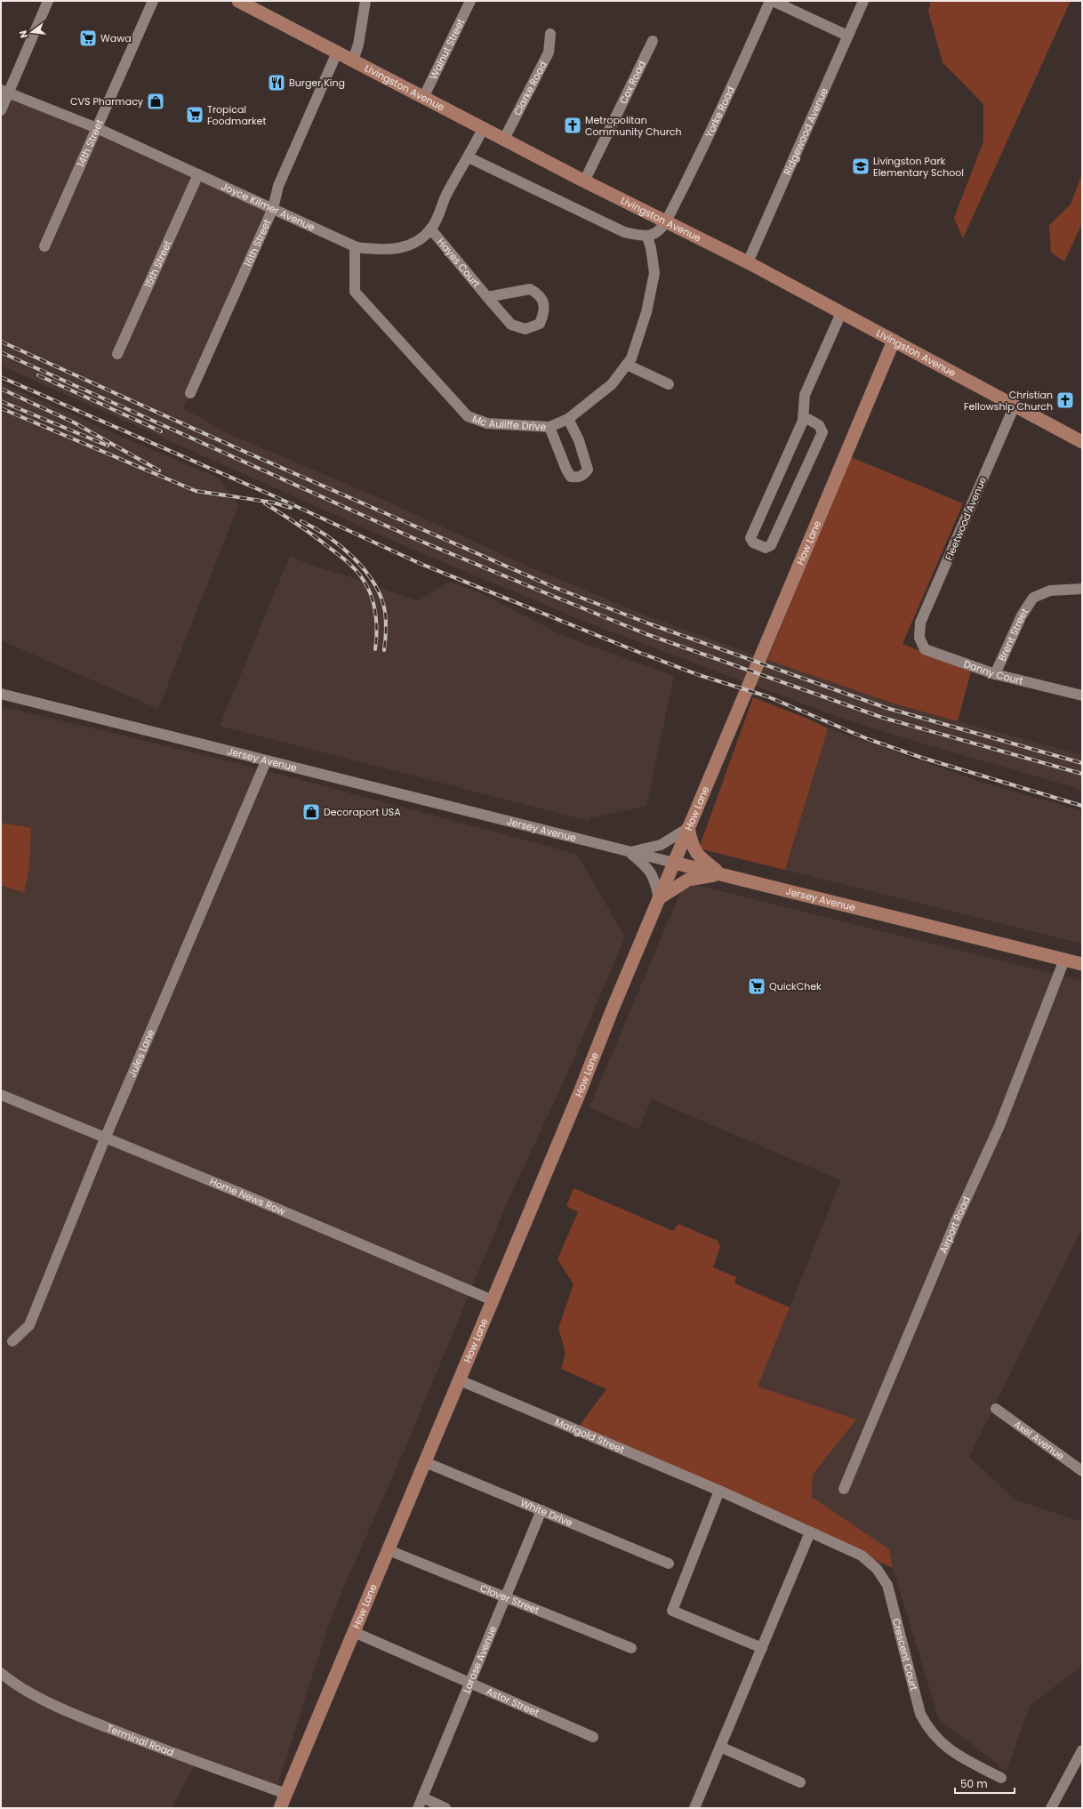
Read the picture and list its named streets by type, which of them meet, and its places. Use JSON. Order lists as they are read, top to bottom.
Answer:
{
  "streets": {
    "main road": ["Livingston Avenue", "How Lane", "Jersey Avenue"],
    "street": [
      "Walnut Street",
      "Cox Road",
      "Clarke Road",
      "Yorke Road",
      "Ridgewood Avenue",
      "14th Street",
      "Joyce Kilmer Avenue",
      "16th Street",
      "Hayes Court",
      "15th Street",
      "Mc Auliffe Drive",
      "Fleetwood Avenue",
      "Brent Street",
      "Danny Court",
      "Jules Lane",
      "Home News Row",
      "Airport Road",
      "Marigold Street",
      "Axel Avenue",
      "White Drive",
      "Clover Street",
      "Crescent Court",
      "Larose Avenue",
      "Astor Street",
      "Terminal Road"
    ]
  },
  "crossings": [
    ["Walnut Street", "Livingston Avenue"],
    ["Cox Road", "Livingston Avenue"],
    ["Livingston Avenue", "Clarke Road"],
    ["Livingston Avenue", "Yorke Road"],
    ["Livingston Avenue", "Ridgewood Avenue"],
    ["Livingston Avenue", "Joyce Kilmer Avenue"],
    ["Livingston Avenue", "16th Street"],
    ["Livingston Avenue", "Fleetwood Avenue"],
    ["Livingston Avenue", "How Lane"],
    ["14th Street", "Joyce Kilmer Avenue"],
    ["Joyce Kilmer Avenue", "16th Street"],
    ["Joyce Kilmer Avenue", "Hayes Court"],
    ["Joyce Kilmer Avenue", "15th Street"],
    ["Joyce Kilmer Avenue", "Mc Auliffe Drive"],
    ["Fleetwood Avenue", "Danny Court"],
    ["How Lane", "Jersey Avenue"],
    ["How Lane", "Home News Row"],
    ["How Lane", "Marigold Street"],
    ["How Lane", "White Drive"],
    ["How Lane", "Clover Street"],
    ["How Lane", "Astor Street"],
    ["How Lane", "Terminal Road"],
    ["Brent Street", "Danny Court"],
    ["Jersey Avenue", "Jules Lane"],
    ["Jersey Avenue", "Airport Road"],
    ["Jules Lane", "Home News Row"],
    ["Marigold Street", "Crescent Court"],
    ["White Drive", "Larose Avenue"],
    ["Clover Street", "Larose Avenue"],
    ["Larose Avenue", "Astor Street"]
  ],
  "places": {
    "supermarket": ["Wawa", "Tropical Foodmarket", "QuickChek"],
    "restaurant": ["Burger King"],
    "shop": ["CVS Pharmacy", "Decoraport USA"],
    "church": ["Metropolitan Community Church", "Christian Fellowship Church"],
    "school or university": ["Livingston Park Elementary School"]
  },
  "scale_bar": "50 m",
  "north": "left"
}
